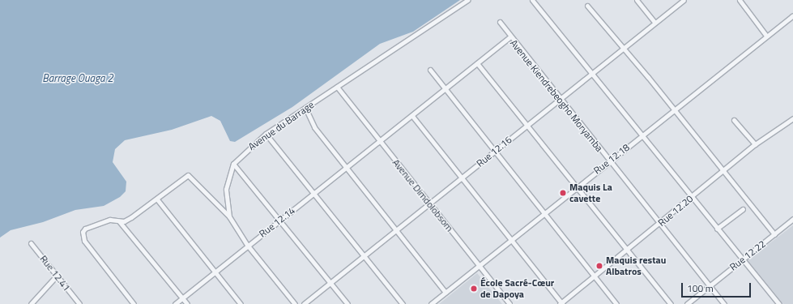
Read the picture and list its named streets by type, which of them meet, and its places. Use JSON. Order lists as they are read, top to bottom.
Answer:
{
  "streets": {
    "street": [
      "Avenue Kiendrebeogho Moryamba",
      "Avenue du Barrage",
      "Rue 12.16",
      "Rue 12.18",
      "Avenue Dimdolobsom",
      "Rue 12.20",
      "Rue 12.14",
      "Rue 12.22",
      "Rue 12.41"
    ]
  },
  "crossings": [
    ["Avenue Kiendrebeogho Moryamba", "Rue 12.16"],
    ["Avenue Kiendrebeogho Moryamba", "Rue 12.18"],
    ["Avenue Kiendrebeogho Moryamba", "Rue 12.20"],
    ["Avenue Kiendrebeogho Moryamba", "Rue 12.14"],
    ["Avenue Kiendrebeogho Moryamba", "Rue 12.22"],
    ["Avenue du Barrage", "Avenue Dimdolobsom"],
    ["Rue 12.16", "Avenue Dimdolobsom"],
    ["Rue 12.18", "Avenue Dimdolobsom"],
    ["Avenue Dimdolobsom", "Rue 12.14"]
  ],
  "water": ["Barrage Ouaga 2"],
  "places": ["Maquis La cavette", "Maquis restau Albatros", "École Sacré-Cœur de Dapoya"],
  "scale_bar": "100 m"
}
